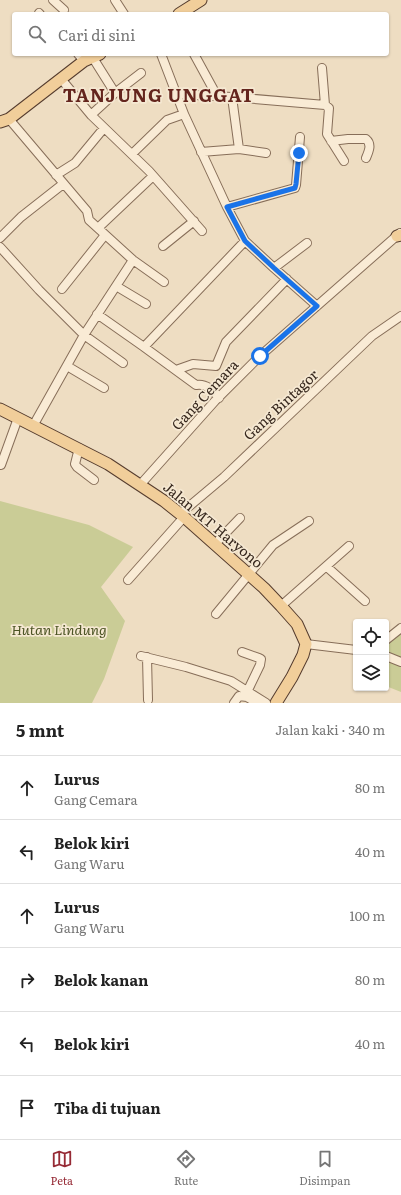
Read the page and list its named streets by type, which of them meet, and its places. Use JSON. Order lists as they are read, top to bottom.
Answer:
{
  "streets": {
    "main road": ["Jalan MT Haryono"],
    "street": ["Gang Cemara", "Gang Bintagor"]
  },
  "crossings": [
    ["Gang Cemara", "Jalan MT Haryono"],
    ["Gang Bintagor", "Jalan MT Haryono"]
  ],
  "districts": ["TANJUNG UNGGAT"],
  "parks": ["Hutan Lindung"],
  "page": {
    "search": "Cari di sini",
    "heading": ["5 mnt", "Jalan kaki · 340 m"],
    "list": [
      ["Lurus", "Gang Cemara", "80 m"],
      ["Belok kiri", "Gang Waru", "40 m"],
      ["Lurus", "Gang Waru", "100 m"],
      ["Belok kanan", "80 m"],
      ["Belok kiri", "40 m"],
      "Tiba di tujuan"
    ],
    "nav": ["Peta", "Rute", "Disimpan"]
  }
}
